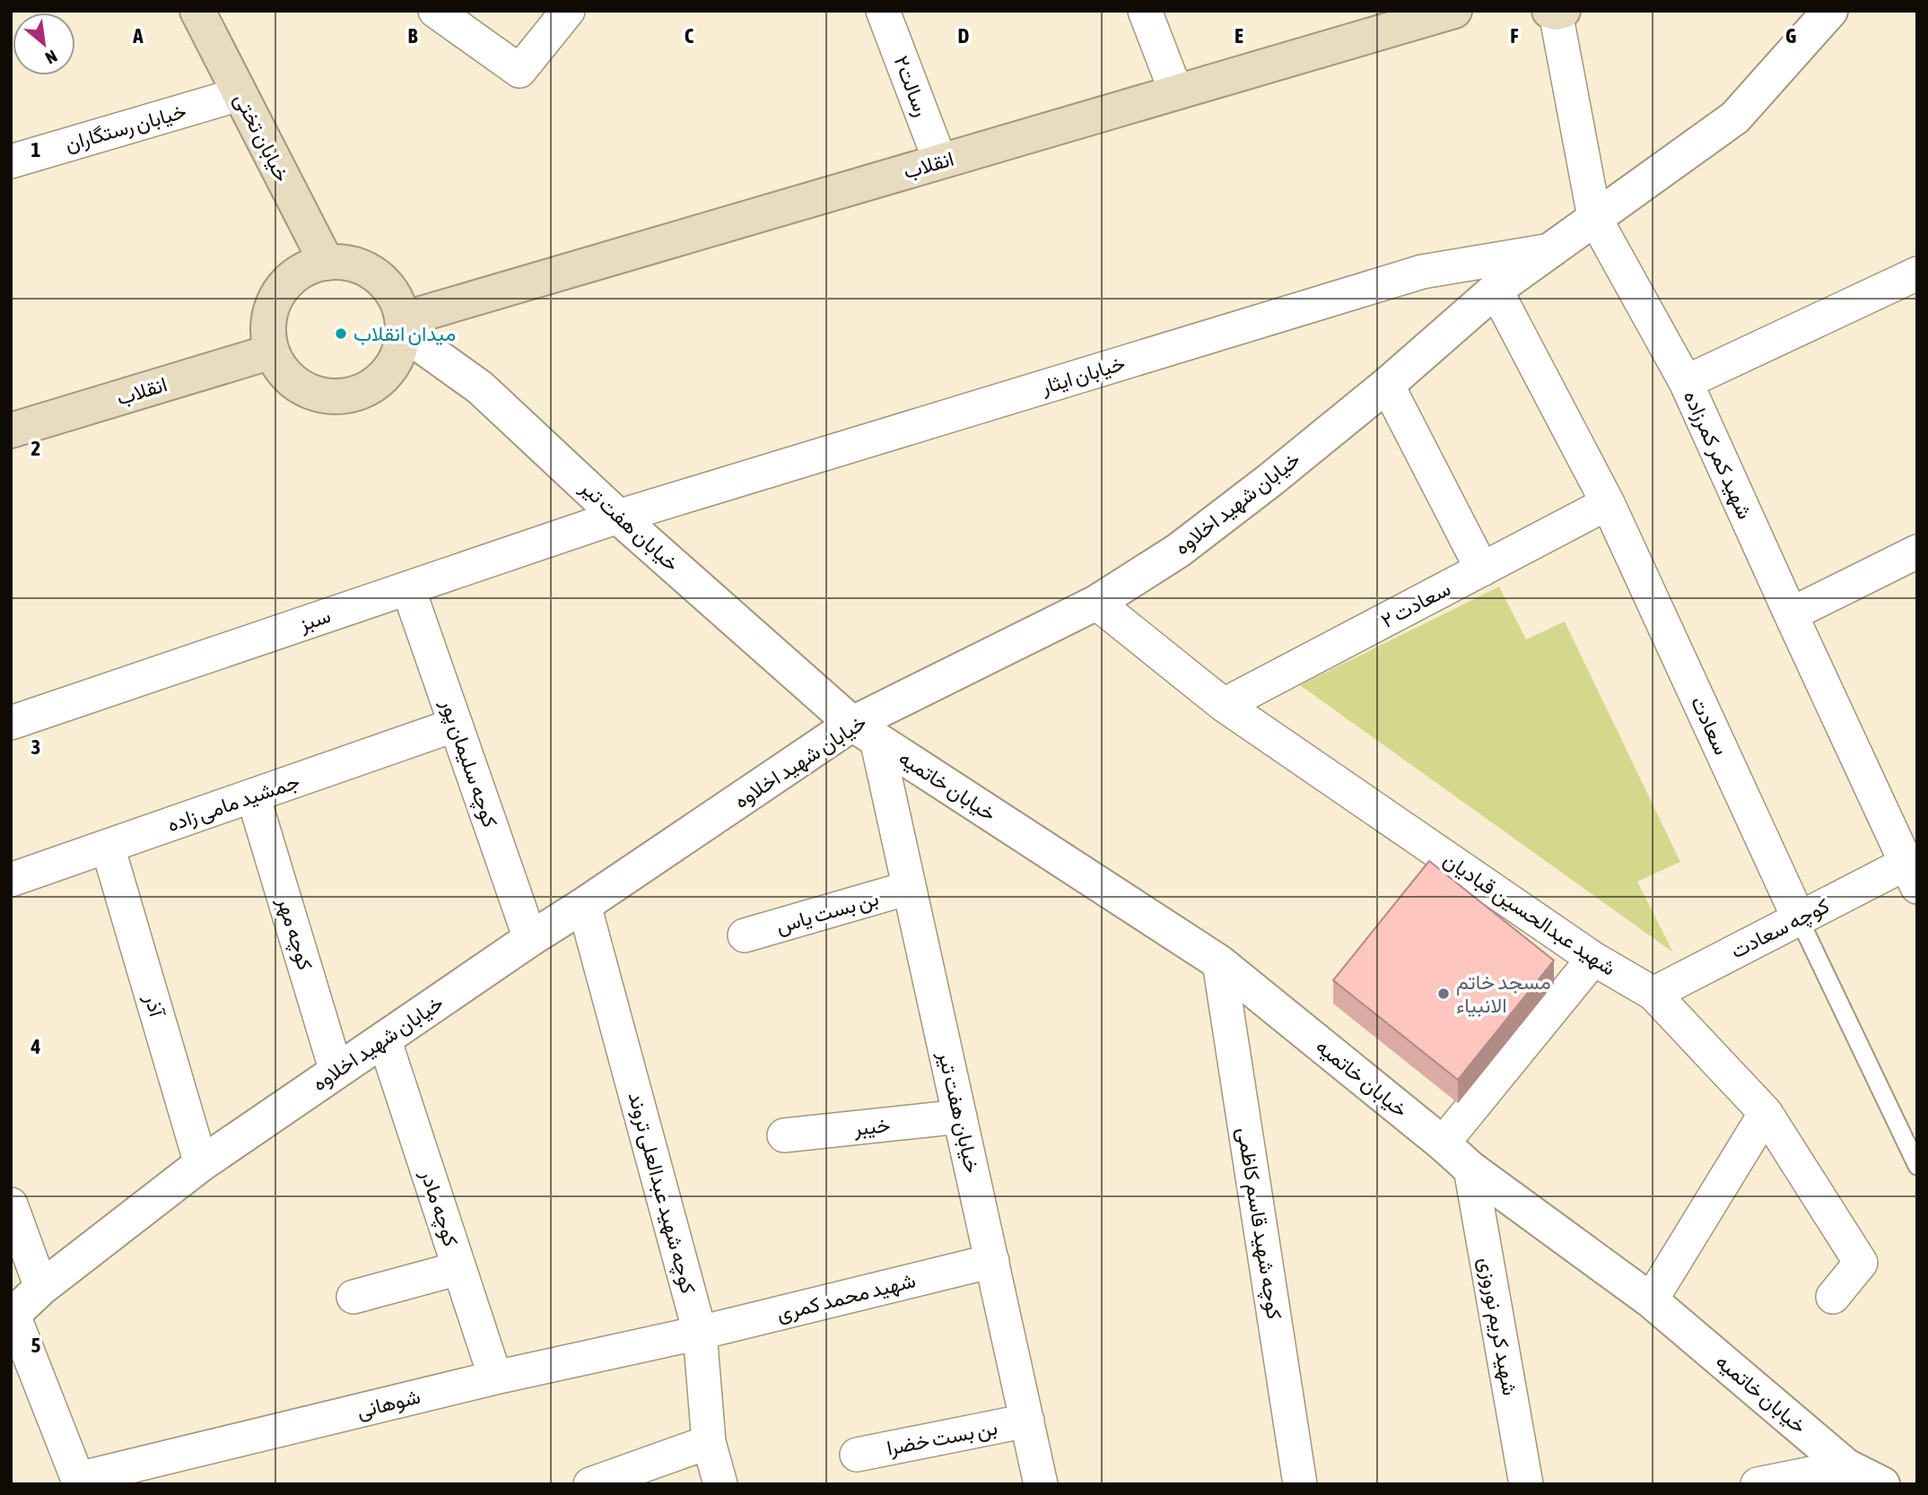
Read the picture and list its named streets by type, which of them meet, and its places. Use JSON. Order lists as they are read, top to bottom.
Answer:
{
  "streets": {
    "main road": ["خیابان تختی", "انقلاب"],
    "street": [
      "رسالت۲",
      "خیابان رستگاران",
      "خیابان ایثار",
      "شهید کمر کمرزاده",
      "خیابان شهید اخلاوه",
      "خیابان هفت تیر",
      "سعادت ۲",
      "سبز",
      "سعادت",
      "کوچه سلیمان پور",
      "خیابان خاتمیه",
      "جمشید مامی زاده",
      "بن بست یاس",
      "شهید عبدالحسین قبادیان",
      "کوچه سعادت",
      "کوچه مهر",
      "آذر",
      "خیبر",
      "کوچه شهید عبدالعلی تروند",
      "کوچه مادر",
      "کوچه شهید قاسم کاظمی",
      "شهید محمد کمری",
      "شهید کریم نوروزی",
      "شوهانی",
      "بن بست خضرا"
    ]
  },
  "crossings": [
    ["رسالت۲", "انقلاب"],
    ["خیابان رستگاران", "خیابان تختی"],
    ["خیابان تختی", "انقلاب"],
    ["خیابان تختی", "خیابان هفت تیر"],
    ["انقلاب", "خیابان هفت تیر"],
    ["خیابان ایثار", "خیابان شهید اخلاوه"],
    ["خیابان ایثار", "خیابان هفت تیر"],
    ["خیابان ایثار", "سبز"],
    ["شهید کمر کمرزاده", "خیابان شهید اخلاوه"],
    ["شهید کمر کمرزاده", "کوچه سعادت"],
    ["خیابان شهید اخلاوه", "خیابان هفت تیر"],
    ["خیابان شهید اخلاوه", "سعادت"],
    ["خیابان شهید اخلاوه", "کوچه سلیمان پور"],
    ["خیابان شهید اخلاوه", "خیابان خاتمیه"],
    ["خیابان شهید اخلاوه", "شهید عبدالحسین قبادیان"],
    ["خیابان شهید اخلاوه", "کوچه مهر"],
    ["خیابان شهید اخلاوه", "آذر"],
    ["خیابان شهید اخلاوه", "کوچه شهید عبدالعلی تروند"],
    ["خیابان شهید اخلاوه", "کوچه مادر"],
    ["خیابان هفت تیر", "سبز"],
    ["خیابان هفت تیر", "خیابان خاتمیه"],
    ["خیابان هفت تیر", "بن بست یاس"],
    ["خیابان هفت تیر", "خیبر"],
    ["خیابان هفت تیر", "شهید محمد کمری"],
    ["خیابان هفت تیر", "بن بست خضرا"],
    ["سعادت ۲", "سعادت"],
    ["سعادت ۲", "شهید عبدالحسین قبادیان"],
    ["سبز", "کوچه سلیمان پور"],
    ["سعادت", "کوچه سعادت"],
    ["کوچه سلیمان پور", "جمشید مامی زاده"],
    ["خیابان خاتمیه", "کوچه شهید قاسم کاظمی"],
    ["خیابان خاتمیه", "شهید کریم نوروزی"],
    ["جمشید مامی زاده", "کوچه مهر"],
    ["جمشید مامی زاده", "آذر"],
    ["شهید عبدالحسین قبادیان", "کوچه سعادت"],
    ["کوچه شهید عبدالعلی تروند", "شهید محمد کمری"],
    ["کوچه شهید عبدالعلی تروند", "شوهانی"],
    ["کوچه مادر", "شوهانی"],
    ["شهید محمد کمری", "شوهانی"]
  ],
  "places": ["میدان انقلاب", "مسجد خاتم الانبیاء"],
  "north": "bottom right",
  "grid": {
    "columns": [
      "A",
      "B",
      "C",
      "D",
      "E",
      "F",
      "G"
    ],
    "rows": [
      "1",
      "2",
      "3",
      "4",
      "5"
    ]
  }
}
